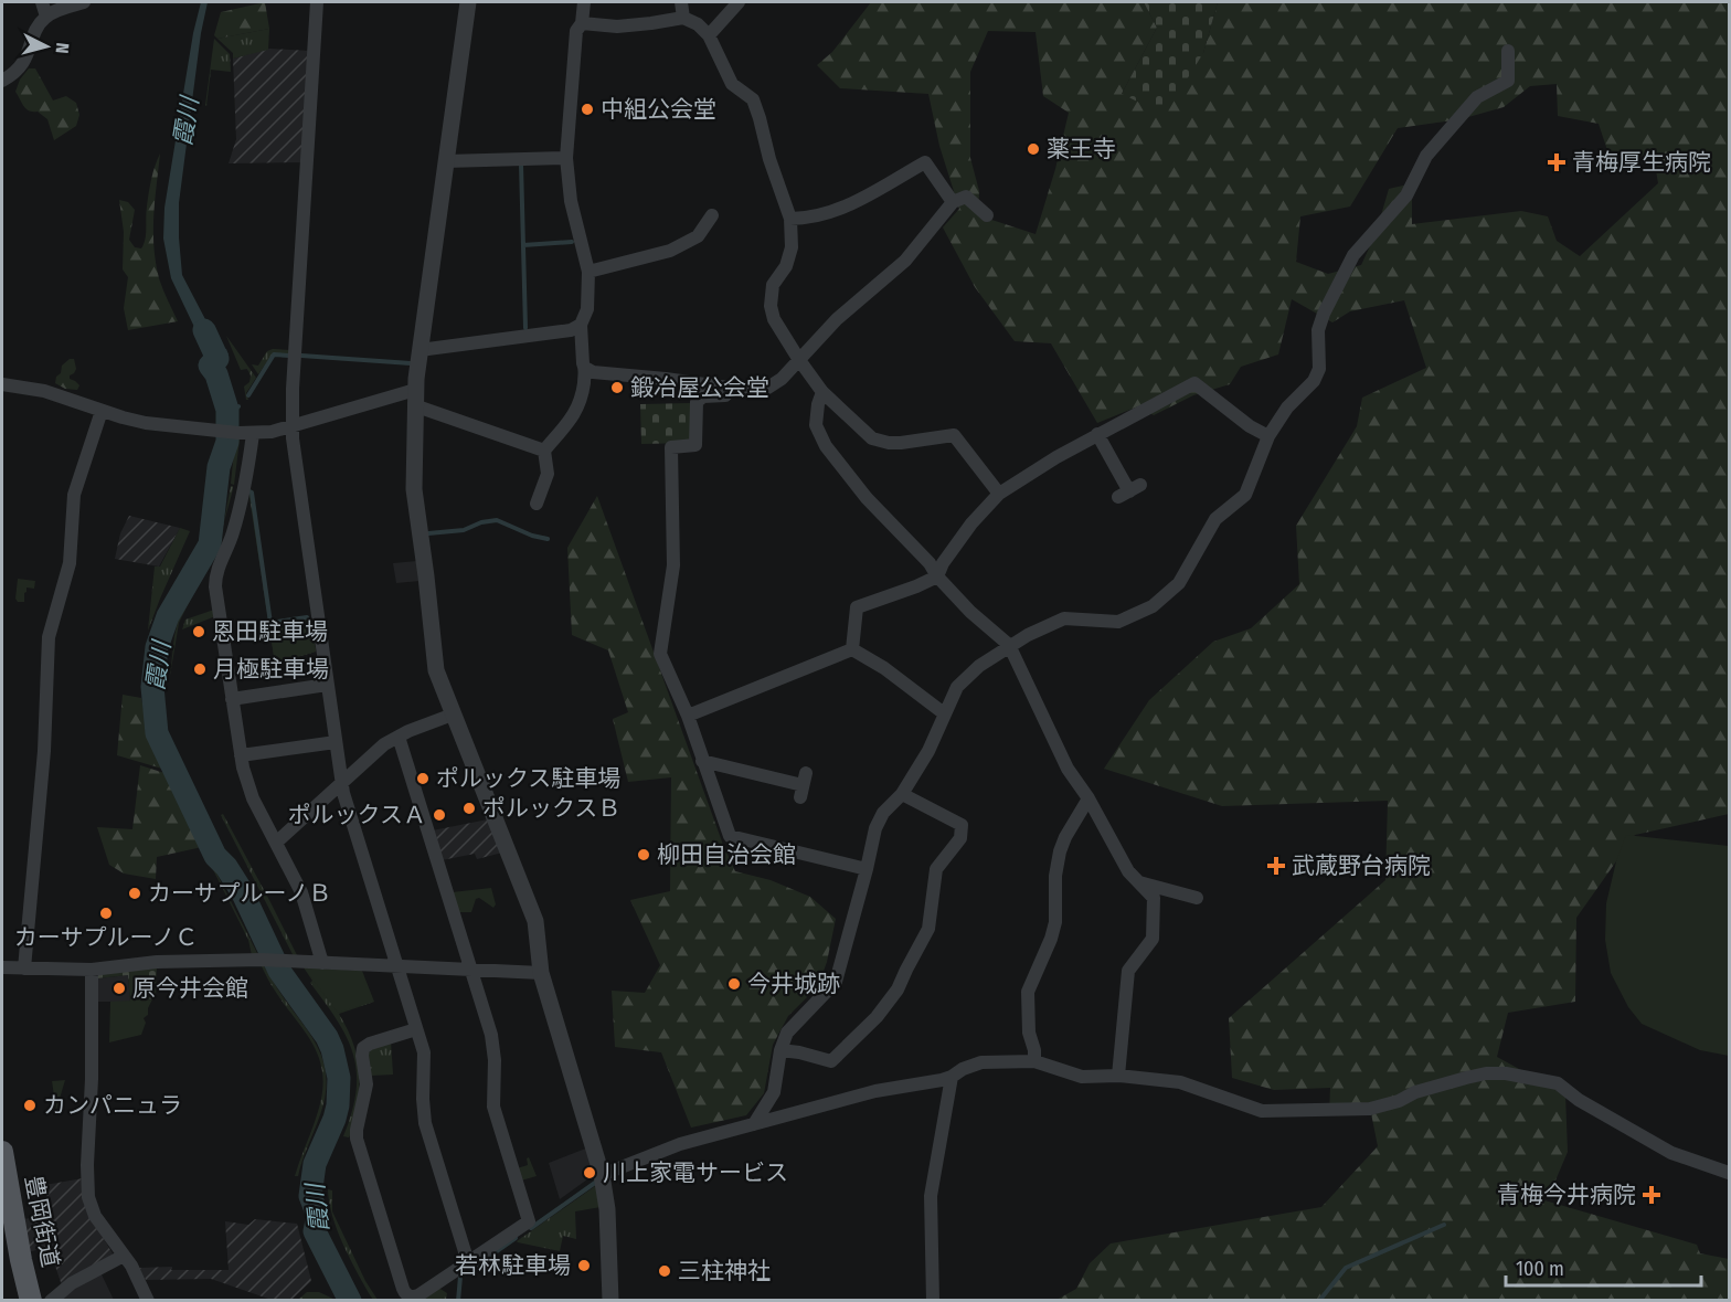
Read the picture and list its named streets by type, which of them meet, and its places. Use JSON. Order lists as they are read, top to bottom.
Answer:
{
  "streets": {
    "main road": ["豊岡街道"]
  },
  "water": ["霞川"],
  "places": {
    "other": [
      "中組公会堂",
      "薬王寺",
      "鍛冶屋公会堂",
      "恩田駐車場",
      "月極駐車場",
      "ポルックス駐車場",
      "ポルックスＢ",
      "ポルックスＡ",
      "柳田自治会館",
      "カーサプルーノＢ",
      "カーサプルーノＣ",
      "今井城跡",
      "原今井会館",
      "カンパニュラ",
      "川上家電サービス",
      "若林駐車場",
      "三柱神社"
    ],
    "health": ["青梅厚生病院", "武蔵野台病院", "青梅今井病院"]
  },
  "scale_bar": "100 m",
  "north": "right"
}
